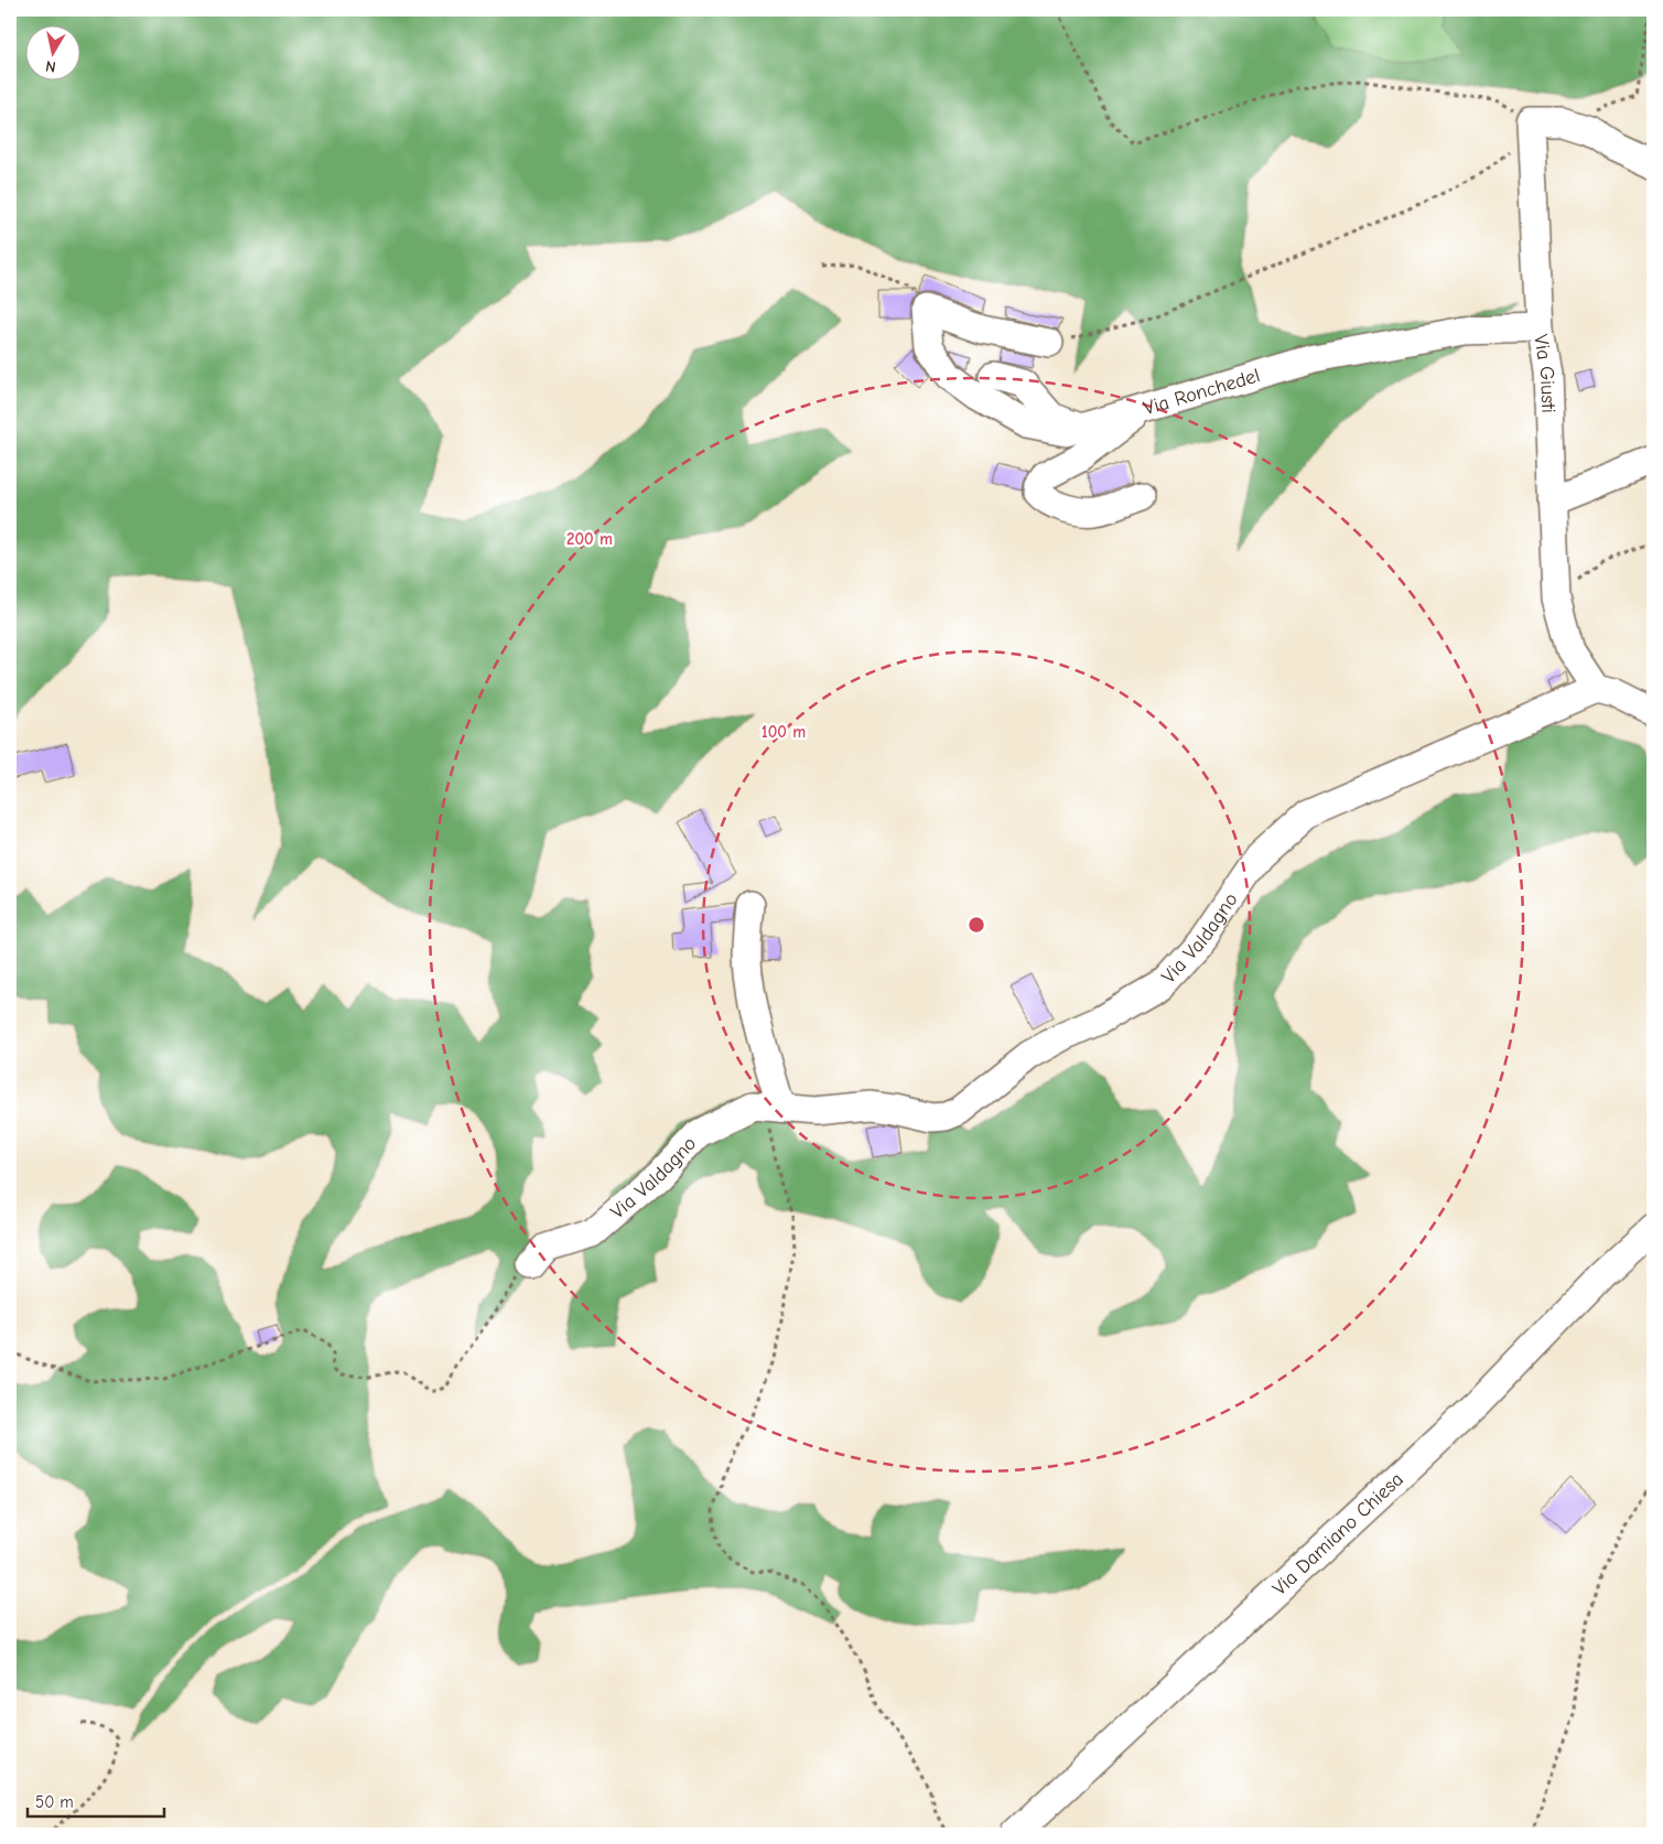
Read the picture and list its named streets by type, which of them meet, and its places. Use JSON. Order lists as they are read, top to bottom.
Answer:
{
  "streets": {
    "street": [
      "Via Giusti",
      "Via Ronchedel",
      "Via Valdagno",
      "Via Damiano Chiesa"
    ]
  },
  "crossings": [
    ["Via Giusti", "Via Ronchedel"],
    ["Via Giusti", "Via Valdagno"]
  ],
  "scale_bar": "50 m",
  "north": "bottom",
  "rings": ["200 m", "100 m"]
}
